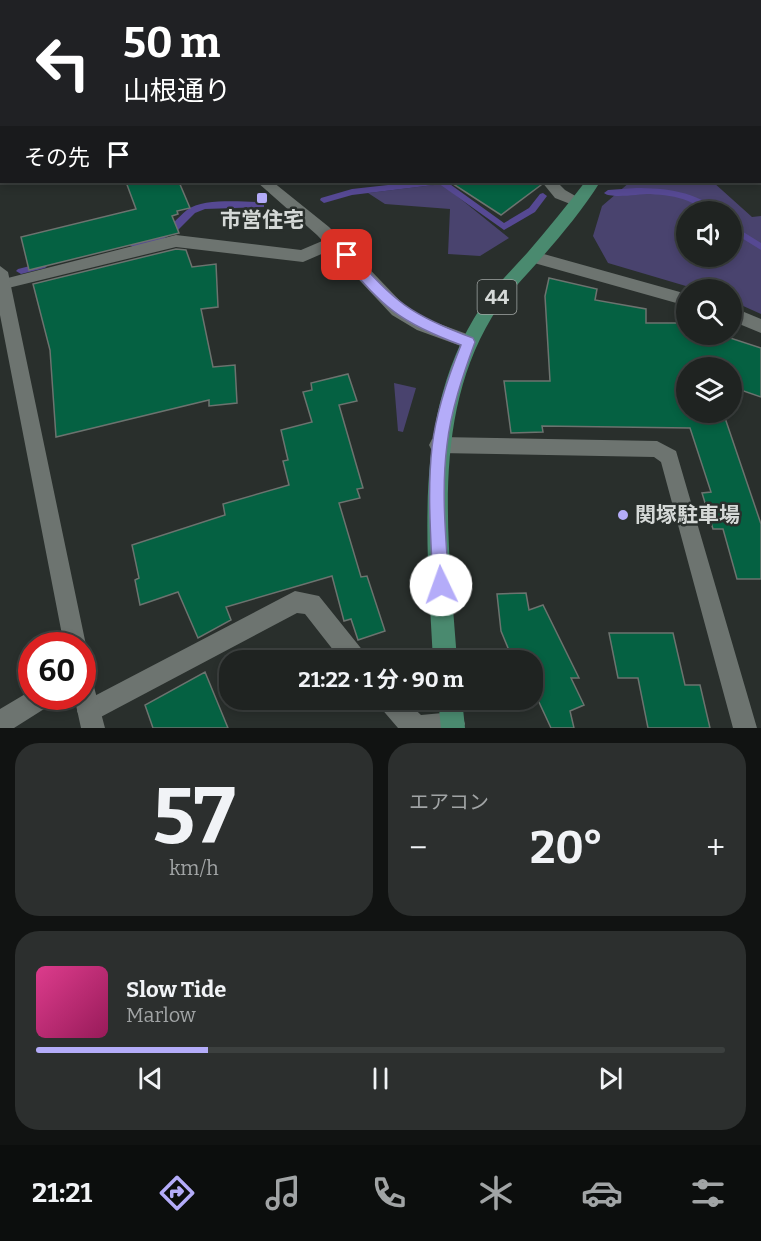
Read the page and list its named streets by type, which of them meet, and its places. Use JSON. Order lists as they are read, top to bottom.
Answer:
{
  "streets": {
    "main road": ["44"]
  },
  "places": {
    "transit": ["市営住宅"],
    "other": ["関塚駐車場"]
  },
  "page": {
    "turn": ["50 m", "山根通り"],
    "then": "その先",
    "limit": "60",
    "trip": "21:22 · 1 分 · 90 m",
    "tile": [
      ["57", "km/h"],
      "エアコン"
    ],
    "heat": ["−", "20°", "+"],
    "song": ["Slow Tide", "Marlow"],
    "tabs": "21:21"
  }
}
